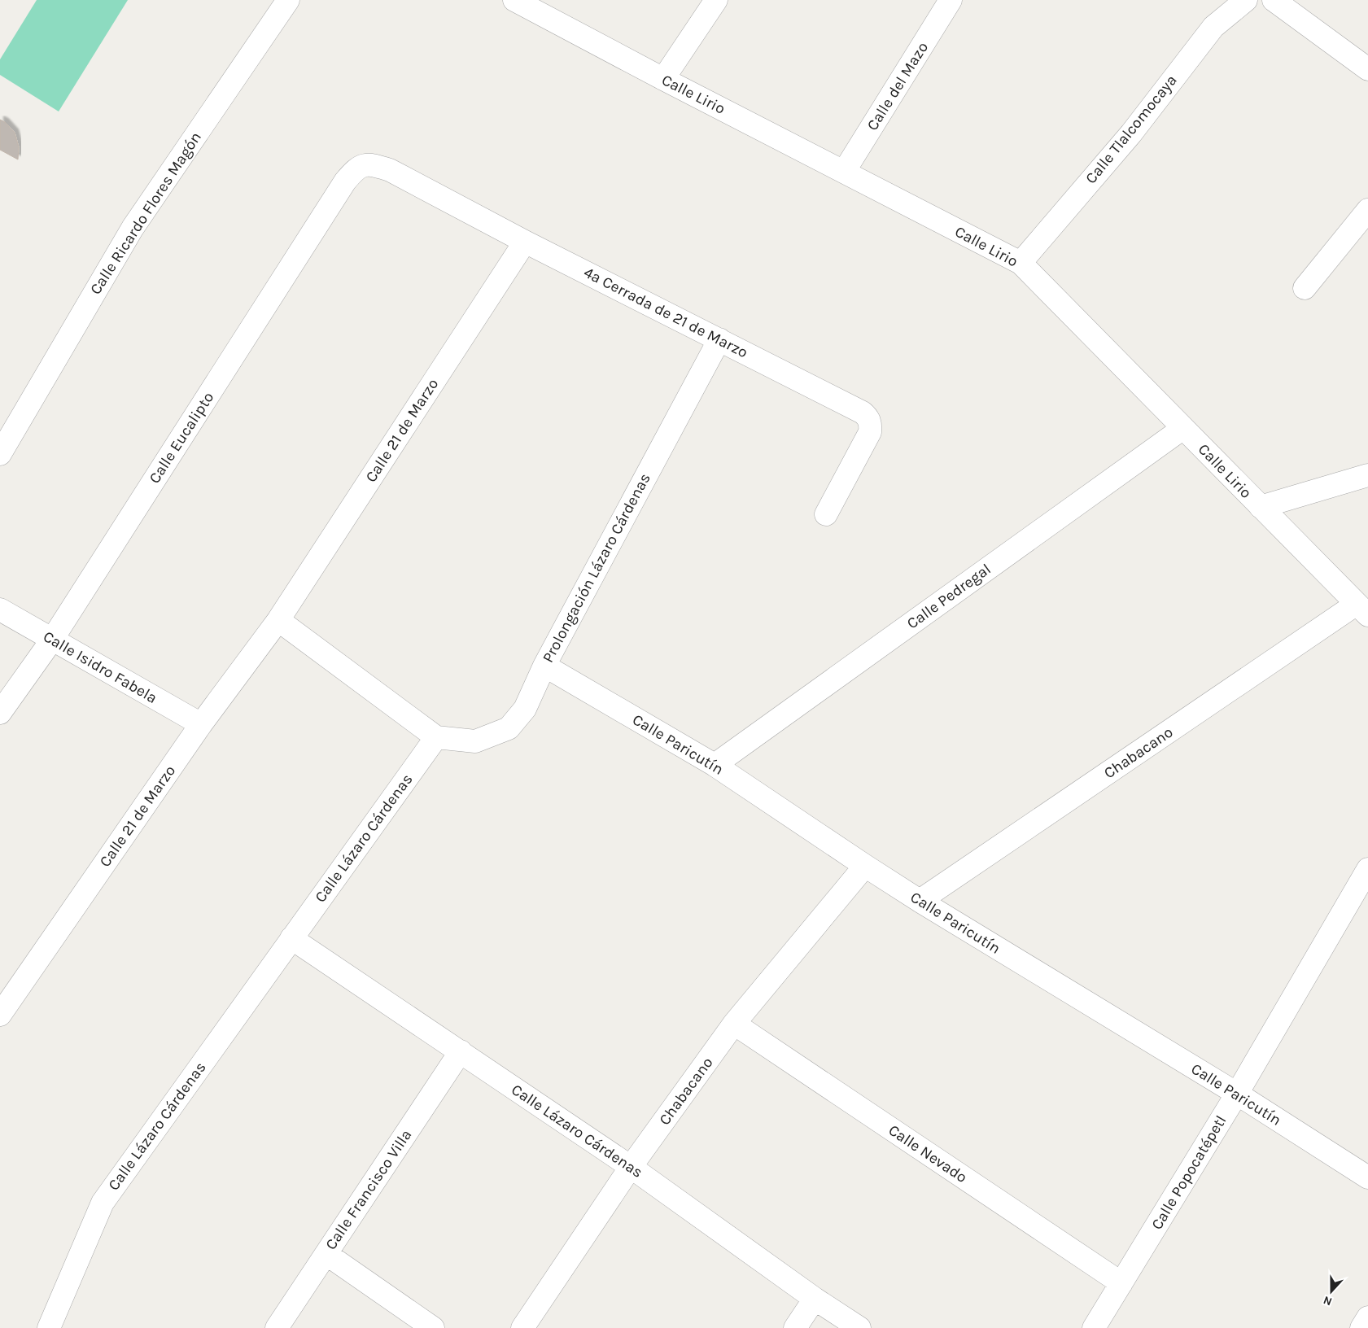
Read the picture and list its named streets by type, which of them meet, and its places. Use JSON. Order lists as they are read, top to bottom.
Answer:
{
  "streets": {
    "street": [
      "Calle del Mazo",
      "Calle Lirio",
      "Calle Tlalcomocaya",
      "Calle Ricardo Flores Magón",
      "4ª Cerrada de 21 de Marzo",
      "Calle 21 de Marzo",
      "Calle Eucalipto",
      "Prolongación Lázaro Cárdenas",
      "Calle Pedregal",
      "Calle Isidro Fabela",
      "Calle Paricutín",
      "Chabacano",
      "Calle Lázaro Cárdenas",
      "Calle Nevado",
      "Calle Popocatépetl",
      "Calle Francisco Villa"
    ]
  },
  "crossings": [
    ["Calle del Mazo", "Calle Lirio"],
    ["Calle Lirio", "Calle Tlalcomocaya"],
    ["Calle Lirio", "Calle Pedregal"],
    ["Calle Lirio", "Chabacano"],
    ["4ª Cerrada de 21 de Marzo", "Calle 21 de Marzo"],
    ["4ª Cerrada de 21 de Marzo", "Calle Eucalipto"],
    ["4ª Cerrada de 21 de Marzo", "Prolongación Lázaro Cárdenas"],
    ["Calle 21 de Marzo", "Calle Isidro Fabela"],
    ["Calle Eucalipto", "Calle Isidro Fabela"],
    ["Prolongación Lázaro Cárdenas", "Calle Paricutín"],
    ["Prolongación Lázaro Cárdenas", "Calle Lázaro Cárdenas"],
    ["Calle Pedregal", "Calle Paricutín"],
    ["Calle Paricutín", "Chabacano"],
    ["Calle Paricutín", "Calle Popocatépetl"],
    ["Chabacano", "Calle Lázaro Cárdenas"],
    ["Chabacano", "Calle Nevado"],
    ["Calle Lázaro Cárdenas", "Calle Francisco Villa"],
    ["Calle Nevado", "Calle Popocatépetl"]
  ],
  "north": "bottom"
}
